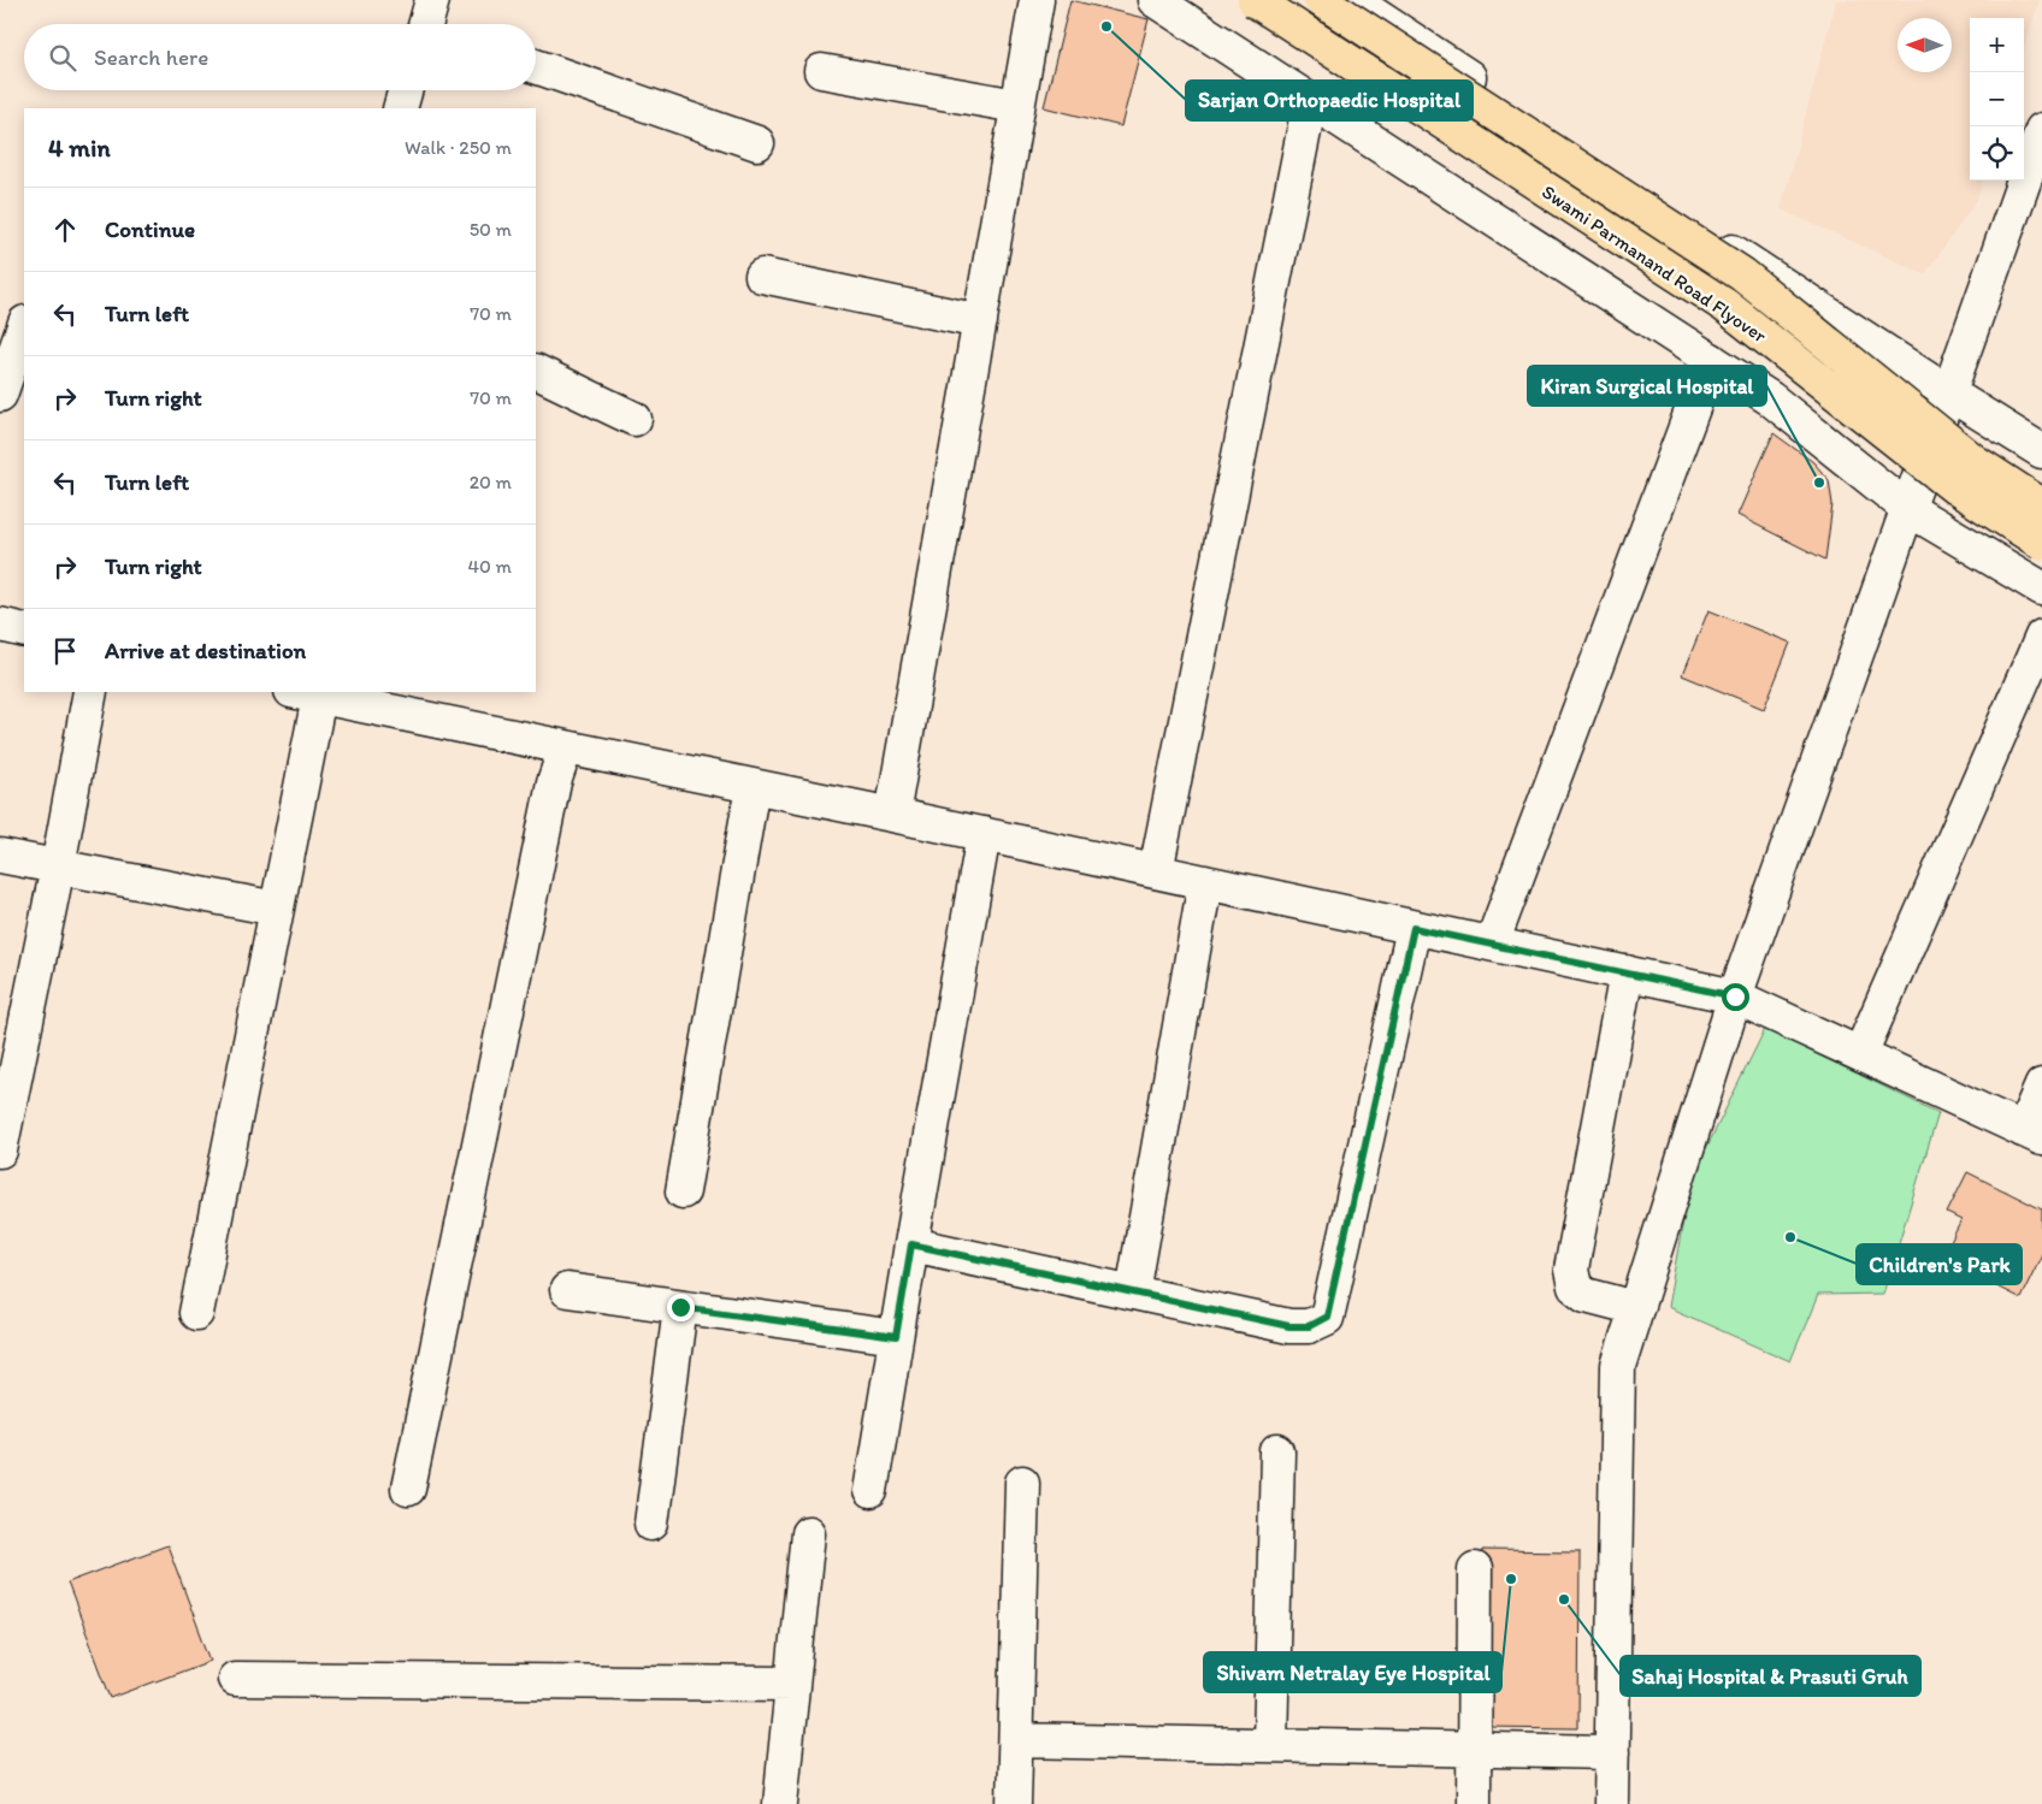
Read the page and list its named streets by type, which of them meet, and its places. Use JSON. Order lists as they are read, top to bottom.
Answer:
{
  "streets": {
    "highway": ["Swami Parmanand Road Flyover"]
  },
  "places": [
    "Sarjan Orthopaedic Hospital",
    "Kiran Surgical Hospital",
    "Children's Park",
    "Shivam Netralay Eye Hospital",
    "Sahaj Hospital & Prasuti Gruh"
  ],
  "north": "left",
  "page": {
    "map_buttons": ["+", "−"],
    "search": "Search here",
    "heading": ["4 min", "Walk · 250 m"],
    "list": [
      ["Continue", "50 m"],
      ["Turn left", "70 m"],
      ["Turn right", "70 m"],
      ["Turn left", "20 m"],
      ["Turn right", "40 m"],
      "Arrive at destination"
    ]
  }
}
